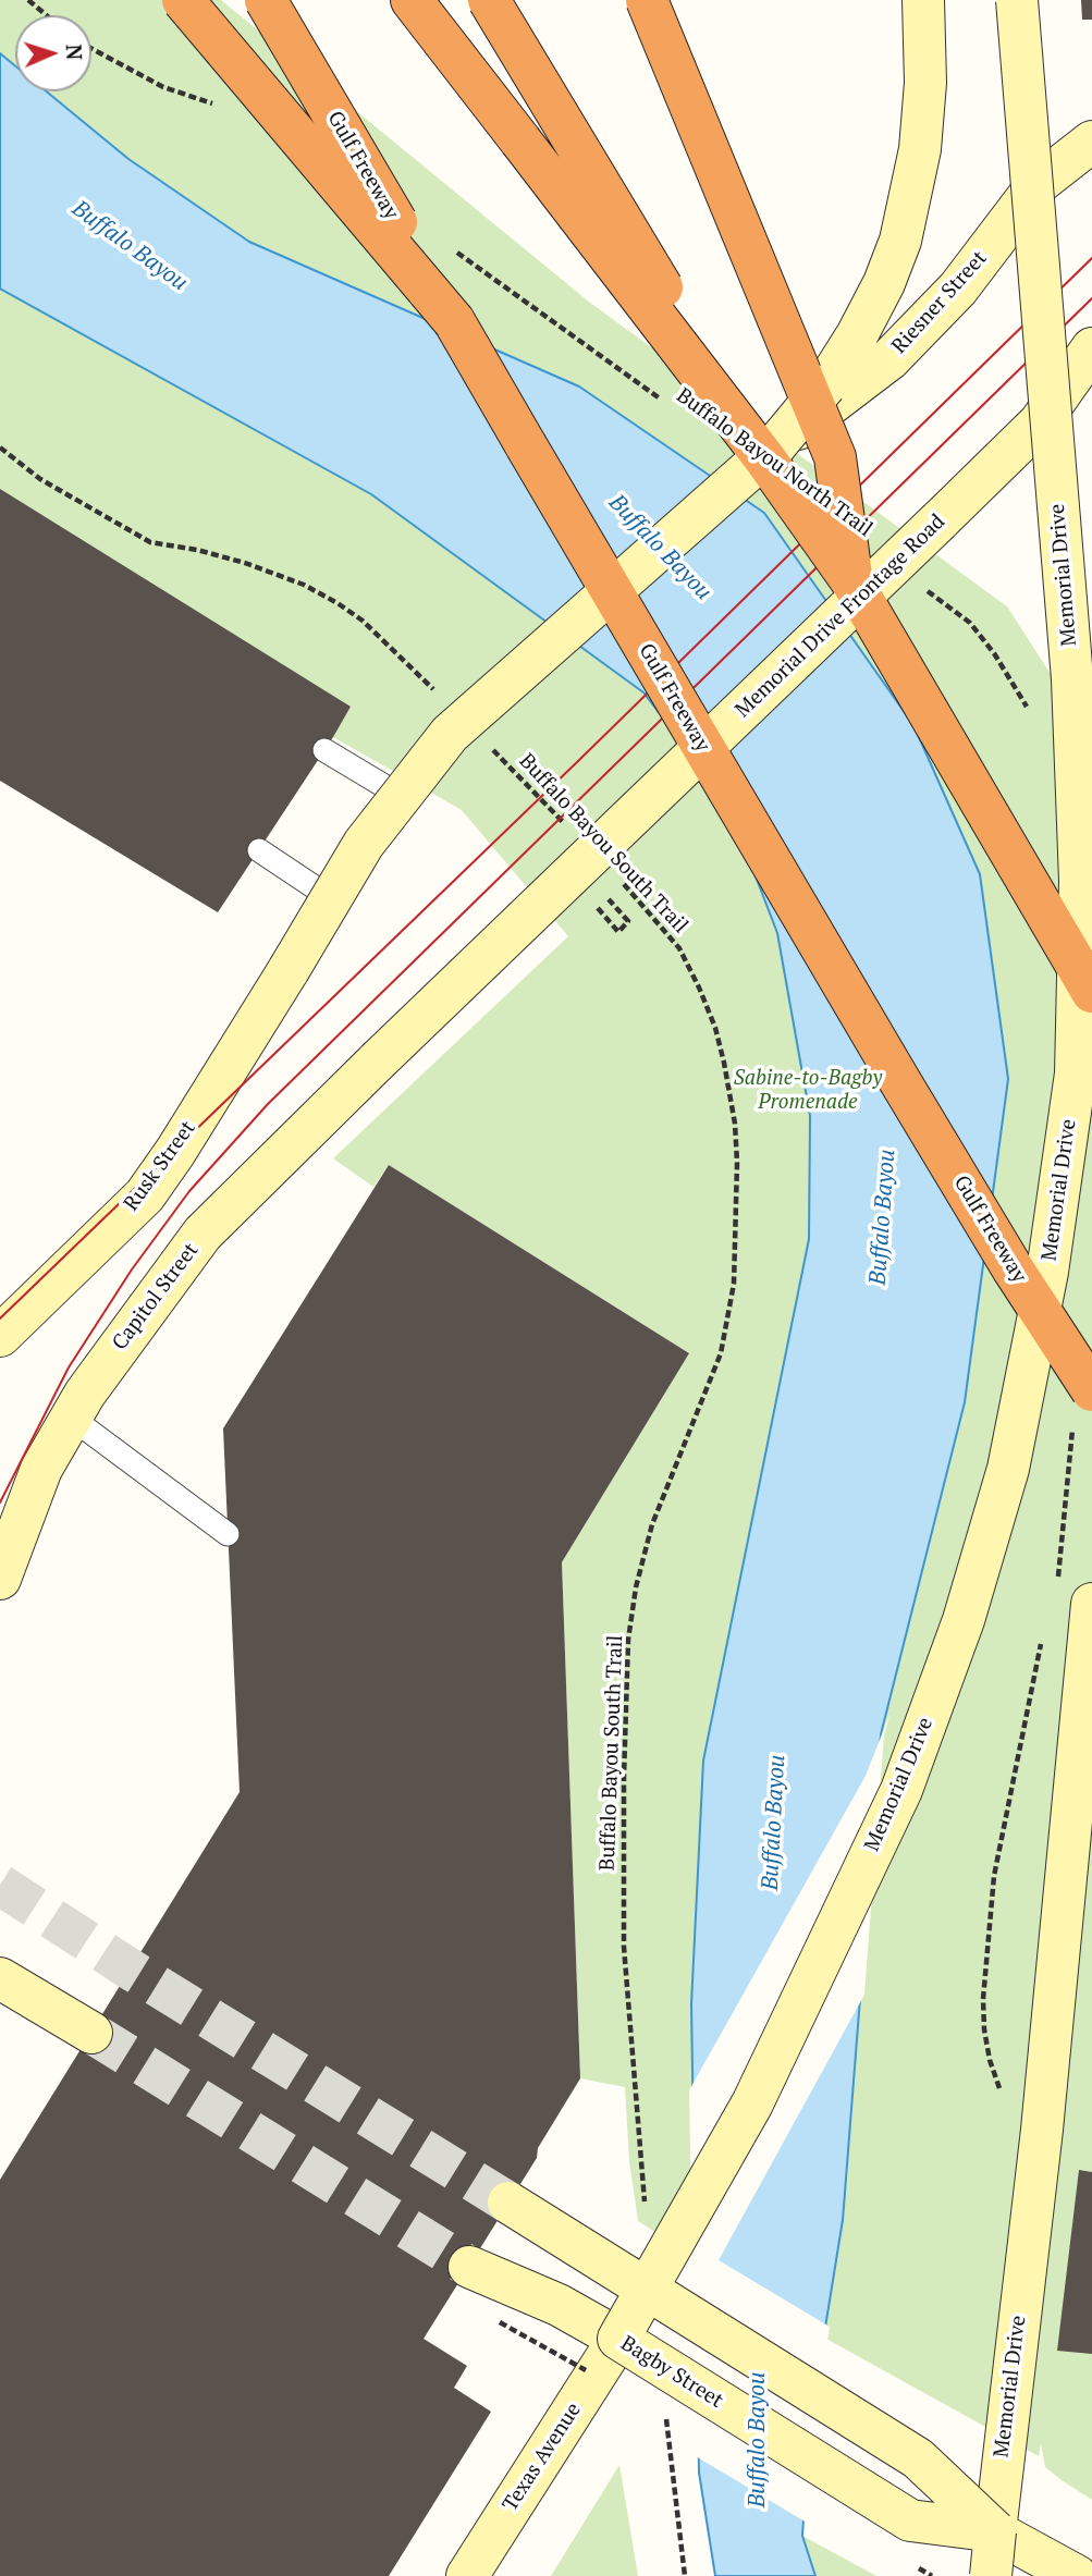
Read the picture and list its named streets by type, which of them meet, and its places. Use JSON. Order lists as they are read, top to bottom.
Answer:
{
  "streets": {
    "highway": ["Gulf Freeway"],
    "street": [
      "Riesner Street",
      "Memorial Drive",
      "Memorial Drive Frontage Road",
      "Rusk Street",
      "Capitol Street",
      "Bagby Street",
      "Texas Avenue"
    ],
    "path": ["Buffalo Bayou North Trail", "Buffalo Bayou South Trail"]
  },
  "crossings": [
    ["Memorial Drive", "Bagby Street"],
    ["Memorial Drive", "Texas Avenue"],
    ["Memorial Drive Frontage Road", "Capitol Street"],
    ["Bagby Street", "Texas Avenue"]
  ],
  "water": ["Buffalo Bayou"],
  "parks": ["Sabine-to-Bagby Promenade"],
  "north": "right"
}
